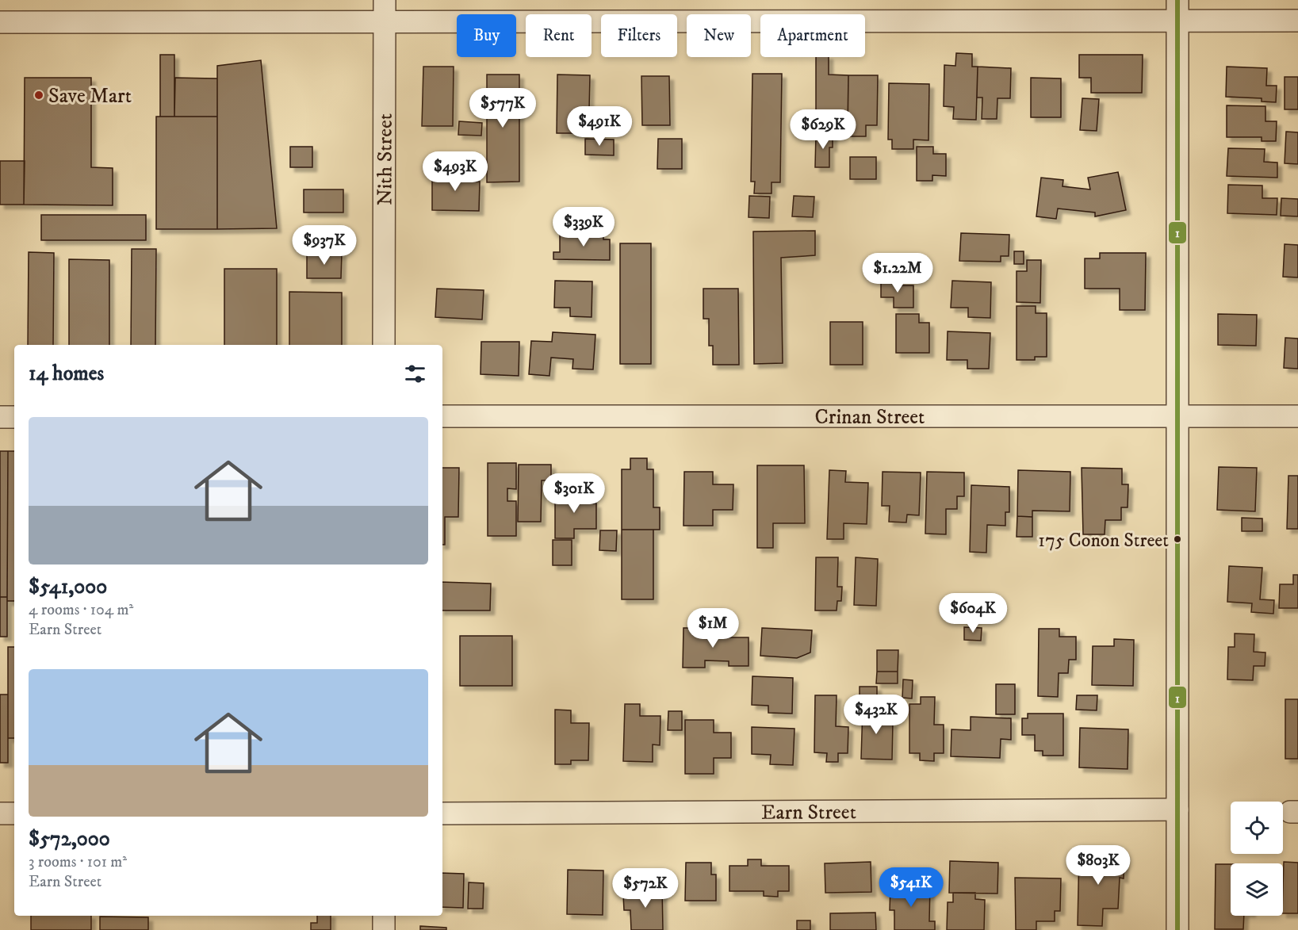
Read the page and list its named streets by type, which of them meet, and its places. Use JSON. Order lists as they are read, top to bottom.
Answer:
{
  "streets": {
    "street": ["Nith Street", "Crinan Street", "Earn Street"]
  },
  "places": ["Save Mart", "175 Conon Street"],
  "lines": ["transit line 1"],
  "page": {
    "chip": [
      "Buy",
      "Rent",
      "Filters",
      "New",
      "Apartment"
    ],
    "price": [
      "$577K",
      "$491K",
      "$629K",
      "$493K",
      "$339K",
      "$937K",
      "$1.22M",
      "$301K",
      "$604K",
      "$1M",
      "$432K",
      "$803K",
      "$541K",
      "$572K"
    ],
    "heading": "14 homes",
    "list": [
      {
        "name": "$541,000",
        "note": "4 rooms · 104 m² · Earn Street"
      },
      {
        "name": "$572,000",
        "note": "3 rooms · 101 m² · Earn Street"
      }
    ]
  }
}
